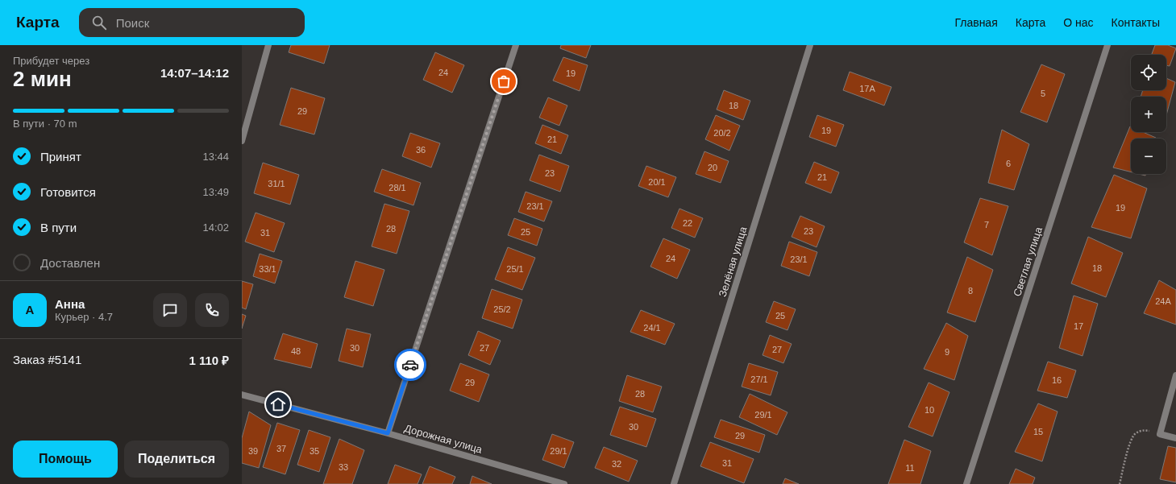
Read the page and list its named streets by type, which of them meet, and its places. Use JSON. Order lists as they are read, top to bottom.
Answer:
{
  "streets": {
    "street": ["Зелёная улица", "Светлая улица", "Дорожная улица"]
  },
  "house_numbers": [
    "24",
    "19",
    "17А",
    "5",
    "18",
    "29",
    "19",
    "20/2",
    "21",
    "36",
    "6",
    "20",
    "23",
    "21",
    "20/1",
    "31/1",
    "28/1",
    "23/1",
    "19",
    "22",
    "7",
    "28",
    "23",
    "25",
    "31",
    "24",
    "23/1",
    "18",
    "33/1",
    "25/1",
    "8",
    "24А",
    "25/2",
    "25",
    "17",
    "24/1",
    "30",
    "27",
    "27",
    "48",
    "9",
    "27/1",
    "16",
    "29",
    "28",
    "10",
    "29/1",
    "30",
    "15",
    "29",
    "37",
    "39",
    "35",
    "29/1",
    "31",
    "32",
    "33",
    "11"
  ],
  "page": {
    "header": "Карта",
    "search": "Поиск",
    "nav": [
      "Главная",
      "Карта",
      "О нас",
      "Контакты"
    ],
    "heading": ["2 мин", "Прибудет через", "14:07–14:12"],
    "panel": [
      "Анна",
      "Курьер · 4.7",
      "Заказ #5141",
      "1 110 ₽"
    ],
    "map_buttons": ["+", "−"],
    "bar": "В пути · 70 m",
    "list": [
      ["Принят", "13:44"],
      ["Готовится", "13:49"],
      ["В пути", "14:02"],
      "Доставлен"
    ],
    "round": "А",
    "buttons": ["Помощь", "Поделиться"]
  }
}
